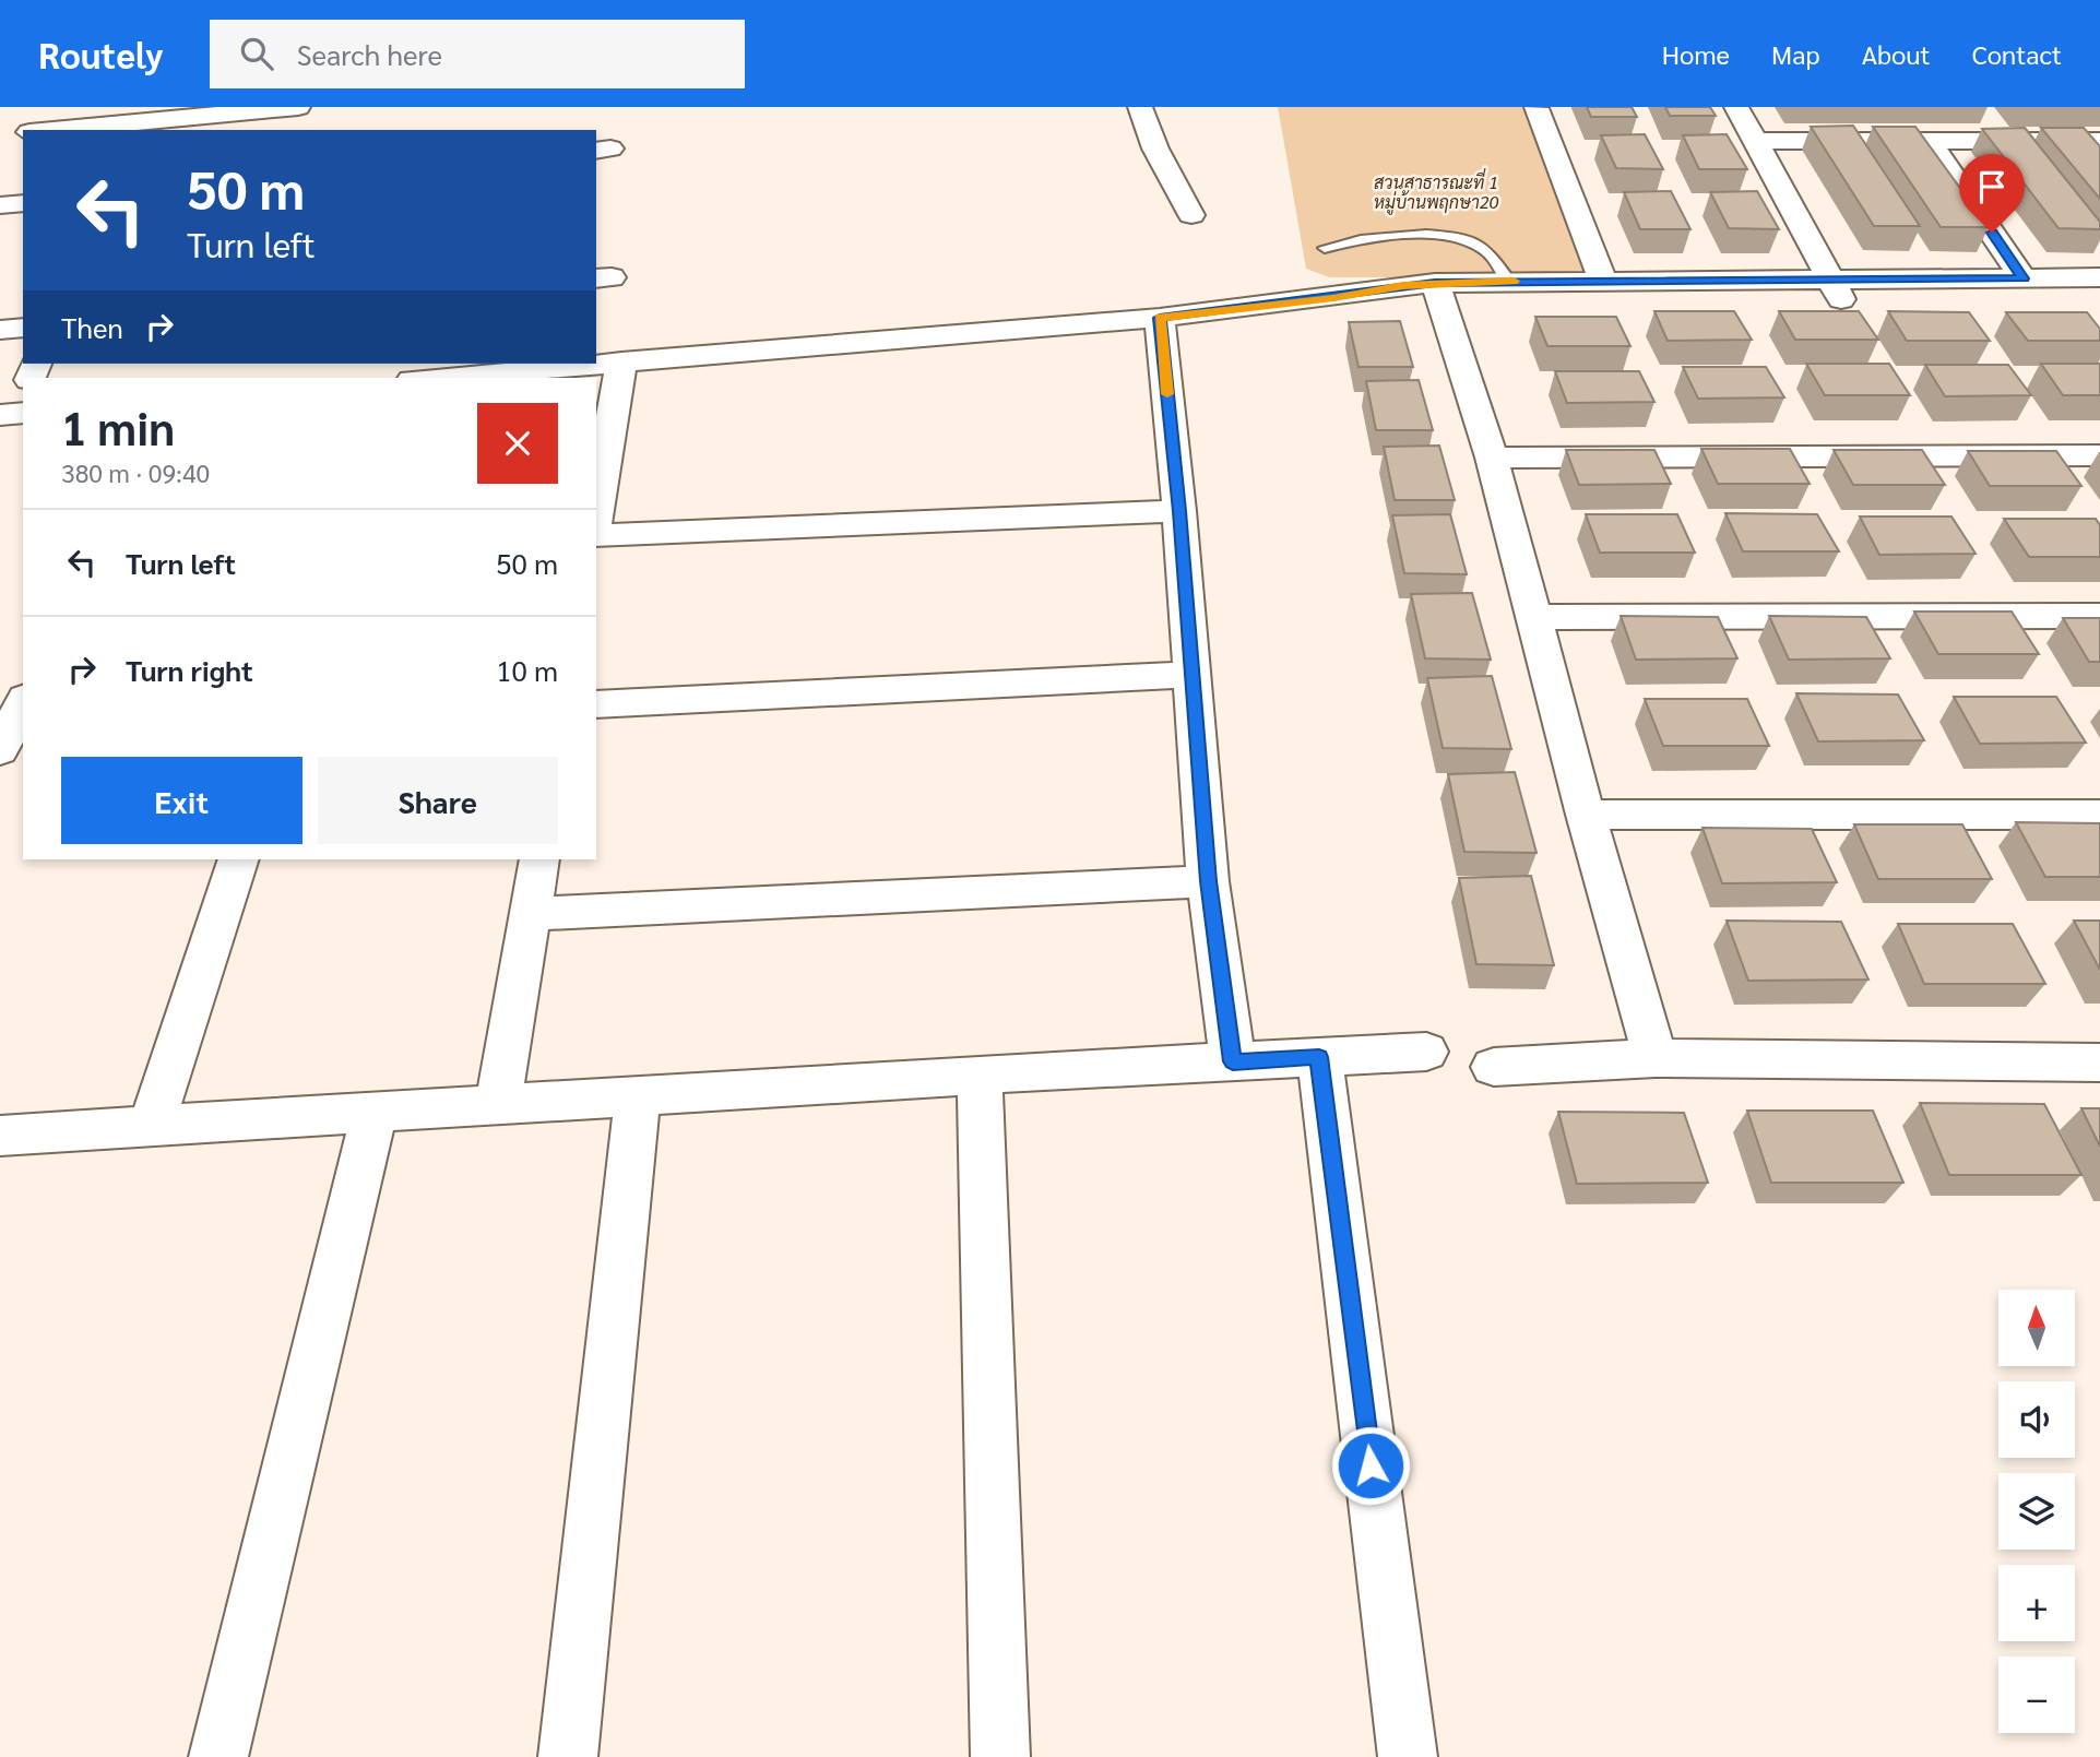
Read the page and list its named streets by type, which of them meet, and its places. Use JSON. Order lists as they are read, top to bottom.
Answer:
{
  "parks": ["สวนสาธารณะที่ 1 หมู่บ้านพฤกษา20"],
  "north": "top",
  "page": {
    "header": "Routely",
    "search": "Search here",
    "nav": [
      "Home",
      "Map",
      "About",
      "Contact"
    ],
    "turn": ["50 m", "Turn left"],
    "then": "Then",
    "heading": ["1 min", "380 m · 09:40"],
    "list": [
      {
        "name": "Turn left",
        "value": "50 m"
      },
      {
        "name": "Turn right",
        "value": "10 m"
      }
    ],
    "buttons": ["Exit", "Share"],
    "map_buttons": ["+", "−"]
  }
}
